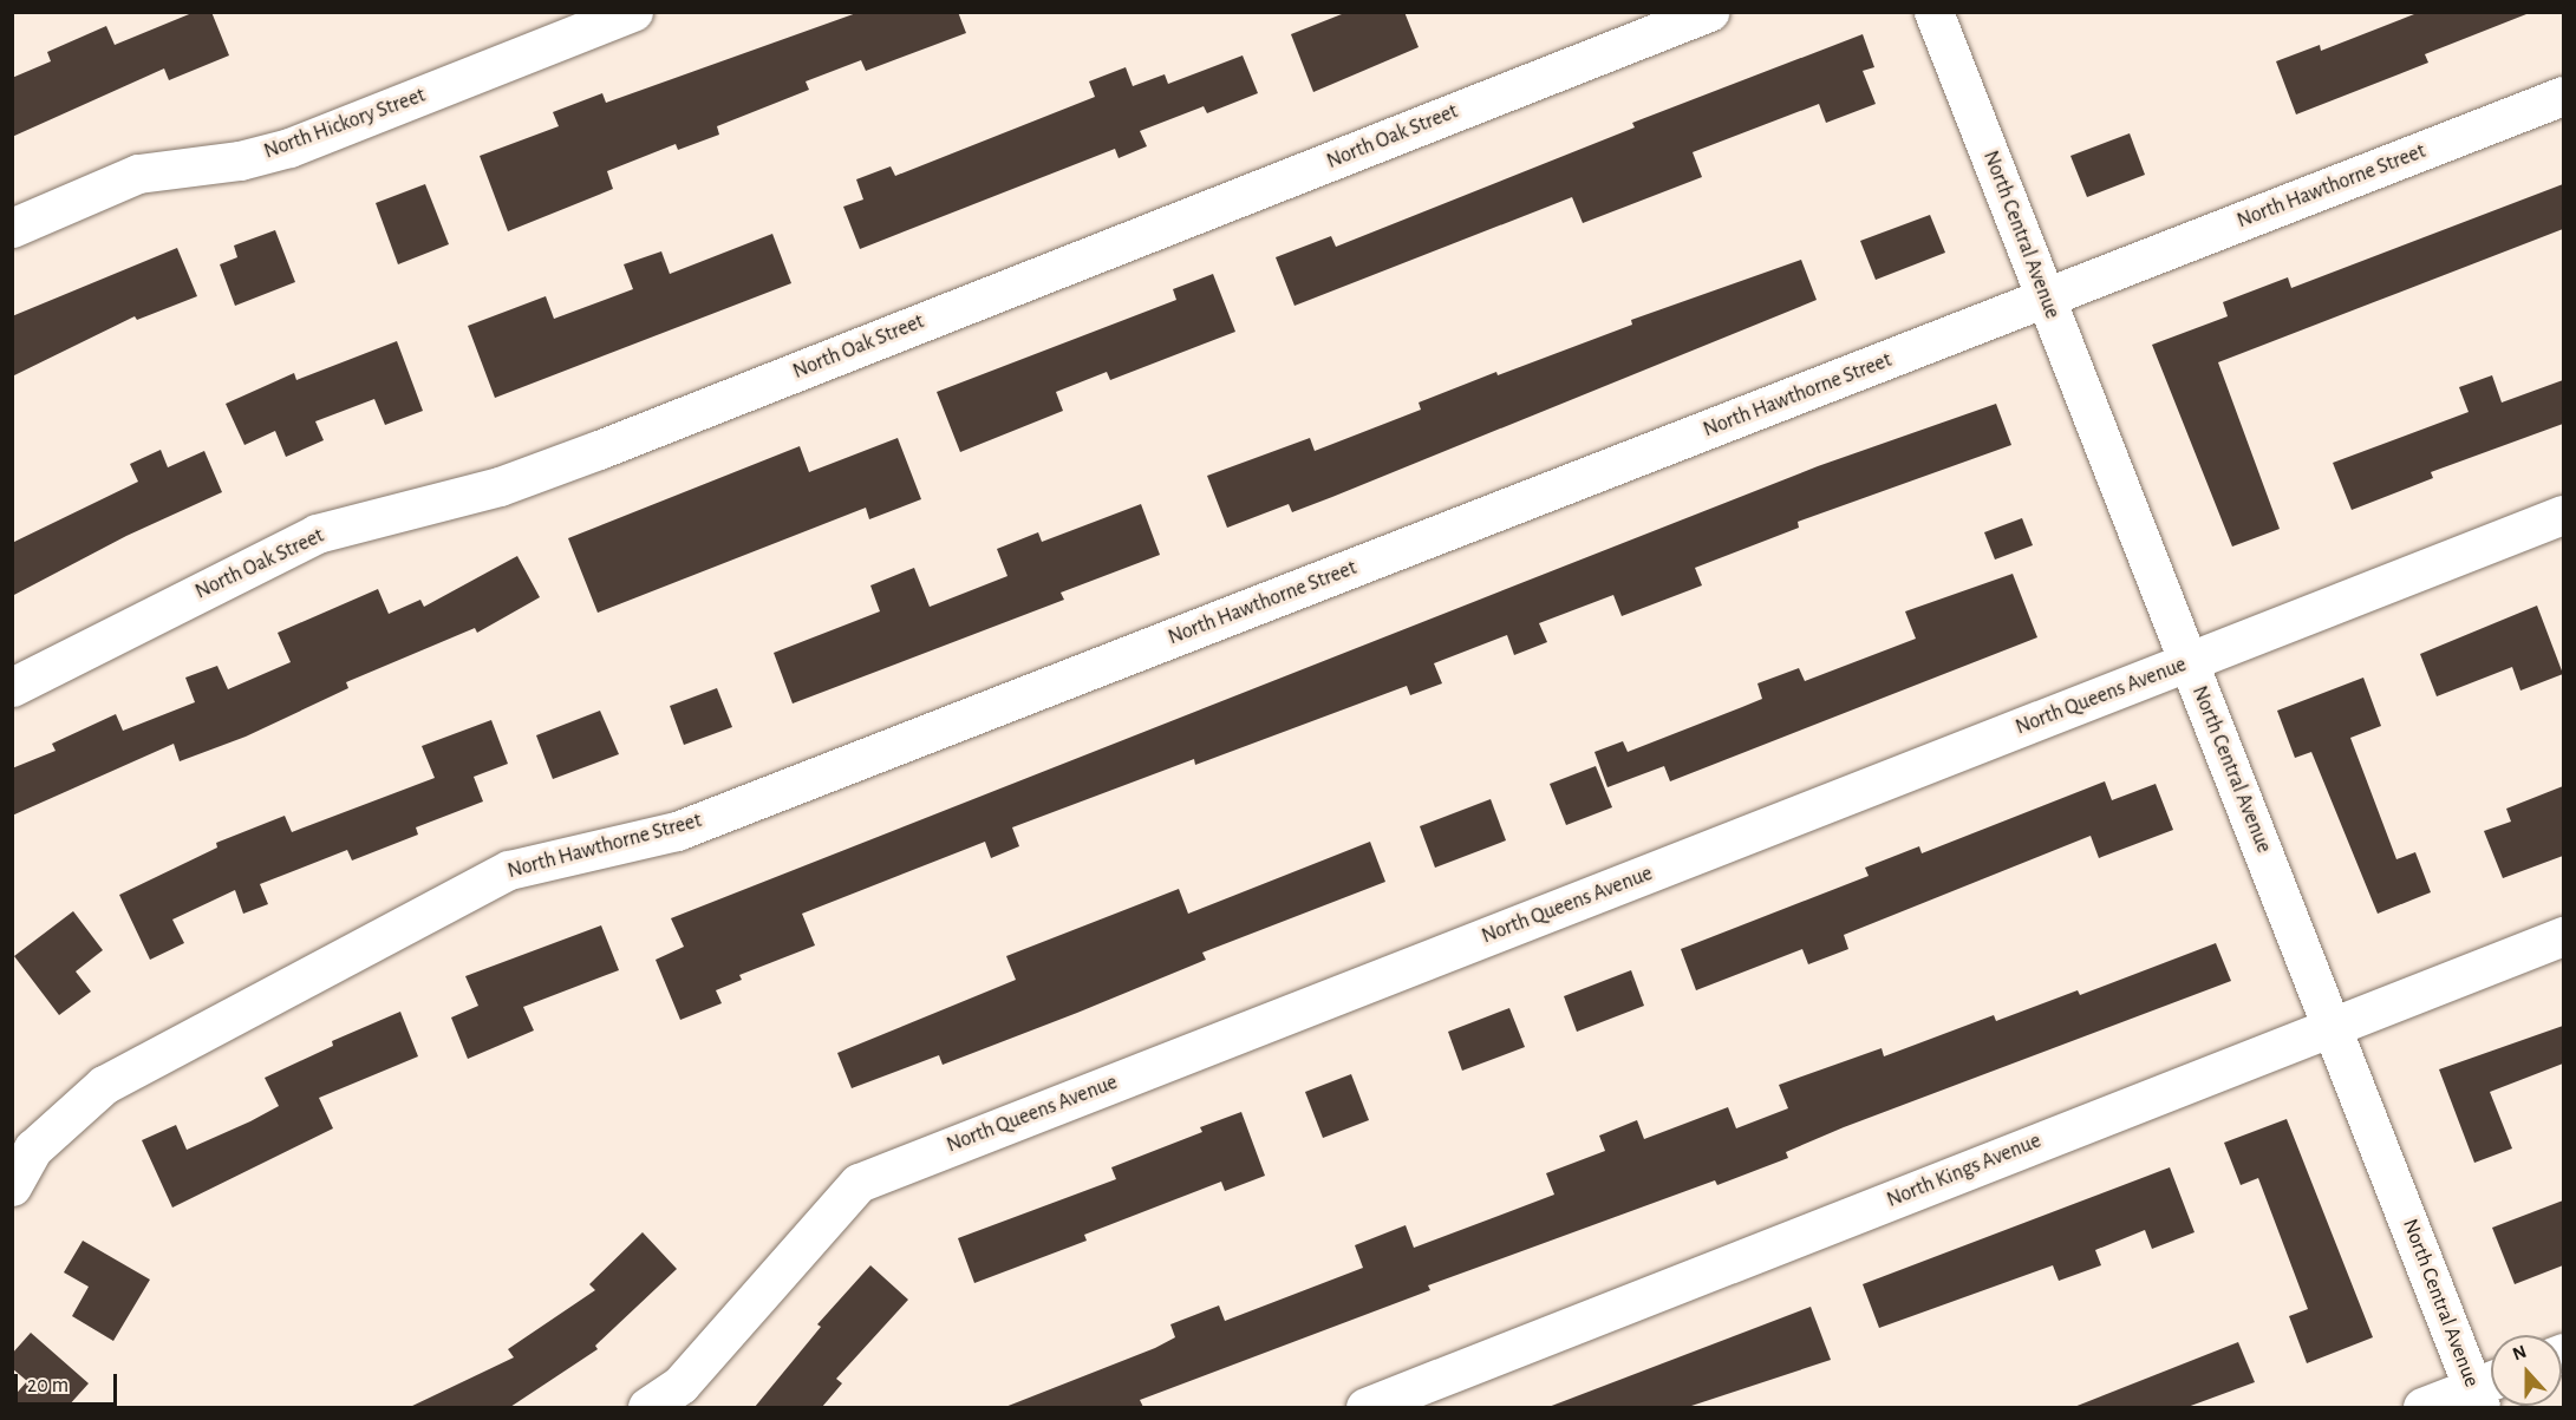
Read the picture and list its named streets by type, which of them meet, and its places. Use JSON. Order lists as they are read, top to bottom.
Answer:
{
  "streets": {
    "street": [
      "North Hickory Street",
      "North Oak Street",
      "North Hawthorne Street",
      "North Central Avenue",
      "North Queens Avenue",
      "North Kings Avenue"
    ]
  },
  "crossings": [
    ["North Hawthorne Street", "North Central Avenue"],
    ["North Central Avenue", "North Queens Avenue"],
    ["North Central Avenue", "North Kings Avenue"]
  ],
  "scale_bar": "20 m",
  "north": "top"
}
